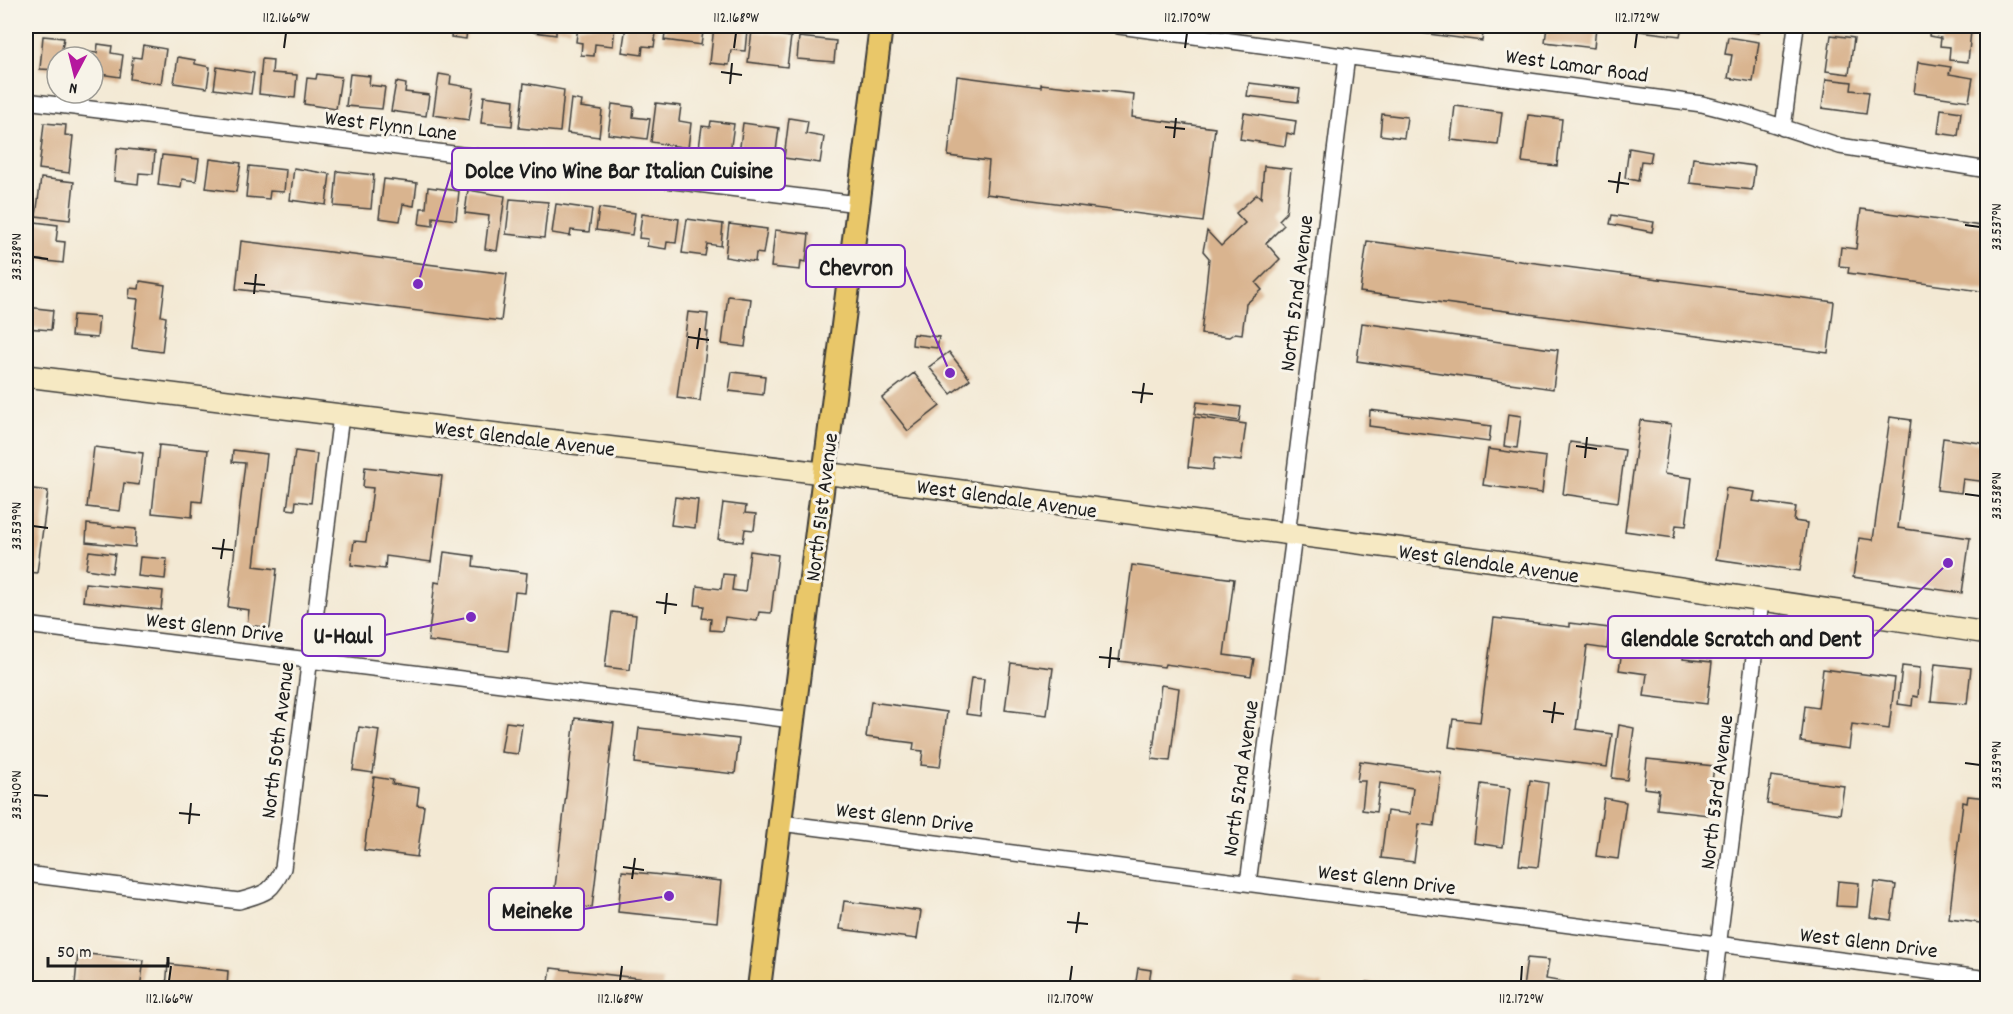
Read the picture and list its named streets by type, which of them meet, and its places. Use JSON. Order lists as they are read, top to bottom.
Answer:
{
  "streets": {
    "main road": ["West Glendale Avenue", "North 51st Avenue"],
    "street": [
      "West Lamar Road",
      "West Flynn Lane",
      "North 52nd Avenue",
      "West Glenn Drive",
      "North 50th Avenue",
      "North 53rd Avenue"
    ]
  },
  "crossings": [
    ["West Lamar Road", "North 52nd Avenue"],
    ["West Flynn Lane", "North 51st Avenue"],
    ["North 52nd Avenue", "West Glendale Avenue"],
    ["North 52nd Avenue", "West Glenn Drive"],
    ["West Glendale Avenue", "North 51st Avenue"],
    ["West Glendale Avenue", "North 50th Avenue"],
    ["West Glendale Avenue", "North 53rd Avenue"],
    ["North 51st Avenue", "West Glenn Drive"],
    ["West Glenn Drive", "North 50th Avenue"],
    ["West Glenn Drive", "North 53rd Avenue"]
  ],
  "places": [
    "Dolce Vino Wine Bar Italian Cuisine",
    "Chevron",
    "Glendale Scratch and Dent",
    "U-Haul",
    "Meineke"
  ],
  "scale_bar": "50 m",
  "north": "bottom",
  "coordinates": [
    "112.166°W",
    "112.168°W",
    "112.170°W",
    "112.172°W",
    "33.537°N",
    "33.538°N",
    "33.539°N",
    "33.540°N"
  ]
}
